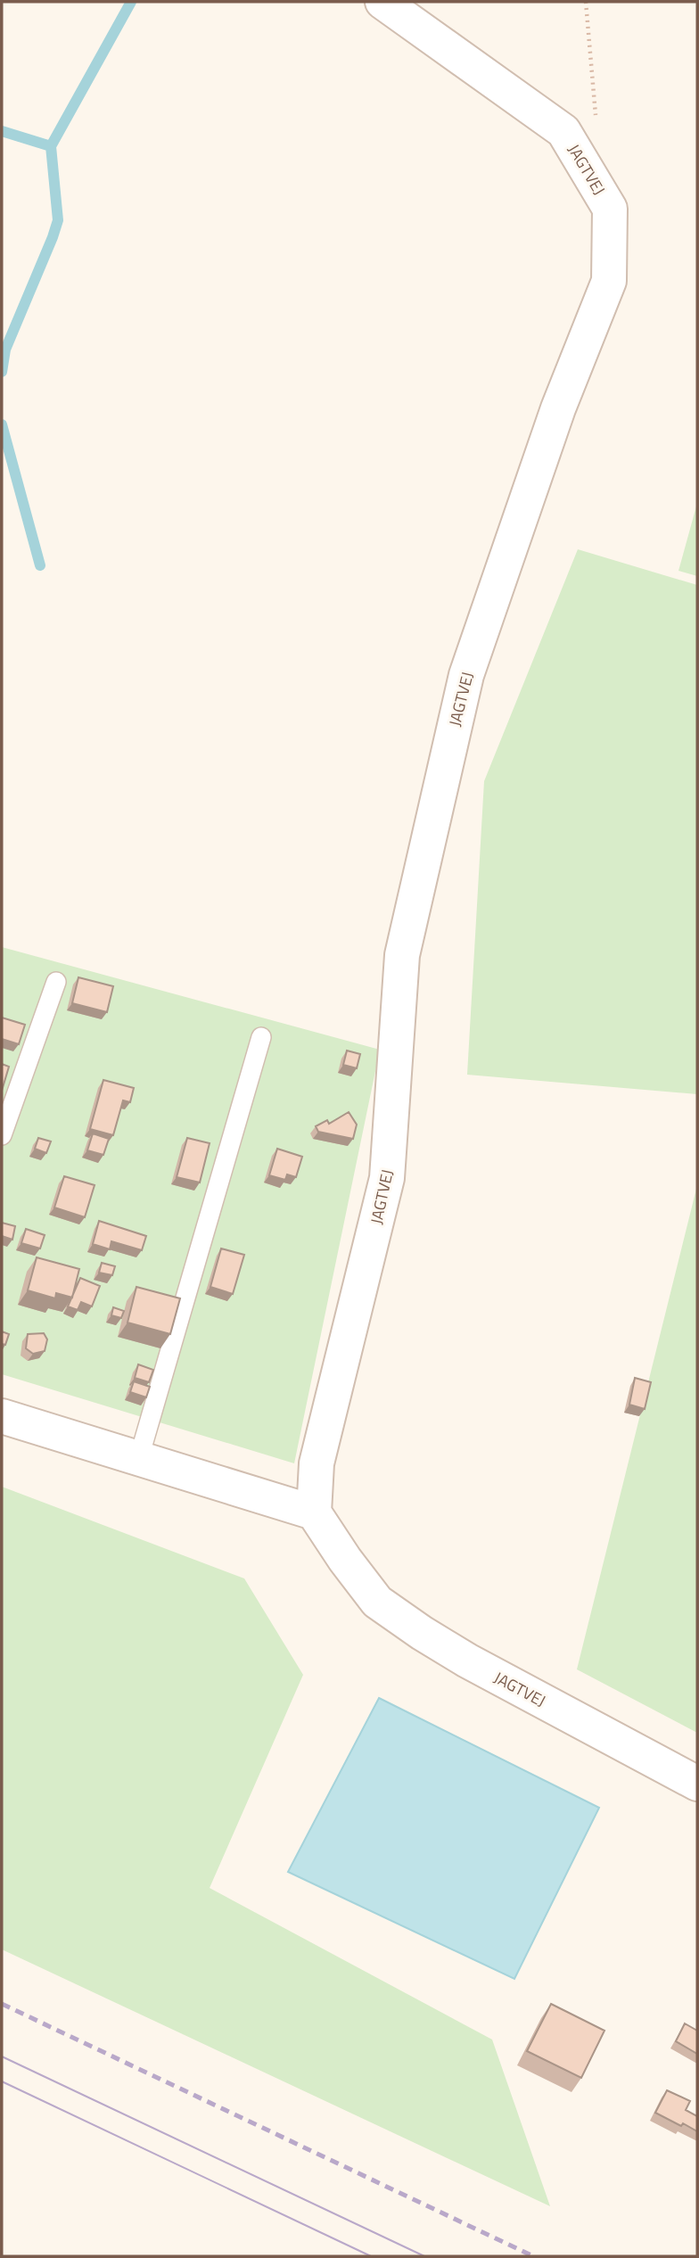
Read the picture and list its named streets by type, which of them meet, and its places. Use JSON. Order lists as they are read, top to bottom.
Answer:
{
  "streets": {
    "street": ["JAGTVEJ"]
  }
}
